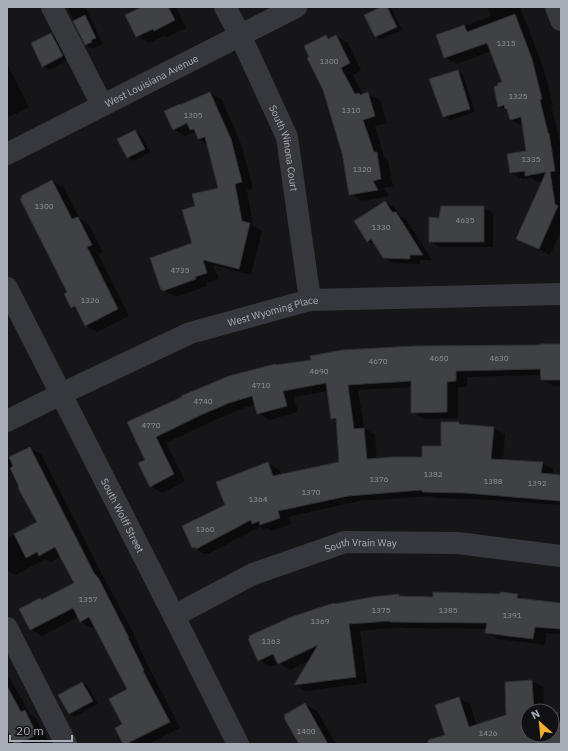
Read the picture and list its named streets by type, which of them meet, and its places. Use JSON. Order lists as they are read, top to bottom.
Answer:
{
  "streets": {
    "street": [
      "West Louisiana Avenue",
      "South Winona Court",
      "West Wyoming Place",
      "South Wolff Street",
      "South Vrain Way"
    ]
  },
  "crossings": [
    ["West Louisiana Avenue", "South Winona Court"],
    ["South Winona Court", "West Wyoming Place"],
    ["West Wyoming Place", "South Wolff Street"],
    ["South Wolff Street", "South Vrain Way"]
  ],
  "house_numbers": [
    "1315",
    "1300",
    "1325",
    "1310",
    "1305",
    "1335",
    "1320",
    "1300",
    "4635",
    "1330",
    "4735",
    "1326",
    "4650",
    "4630",
    "4670",
    "4690",
    "4710",
    "4740",
    "4770",
    "1382",
    "1376",
    "1388",
    "1392",
    "1370",
    "1364",
    "1360",
    "1357",
    "1375",
    "1385",
    "1391",
    "1369",
    "1363",
    "1400",
    "1426"
  ],
  "scale_bar": "20 m",
  "north": "top left"
}
